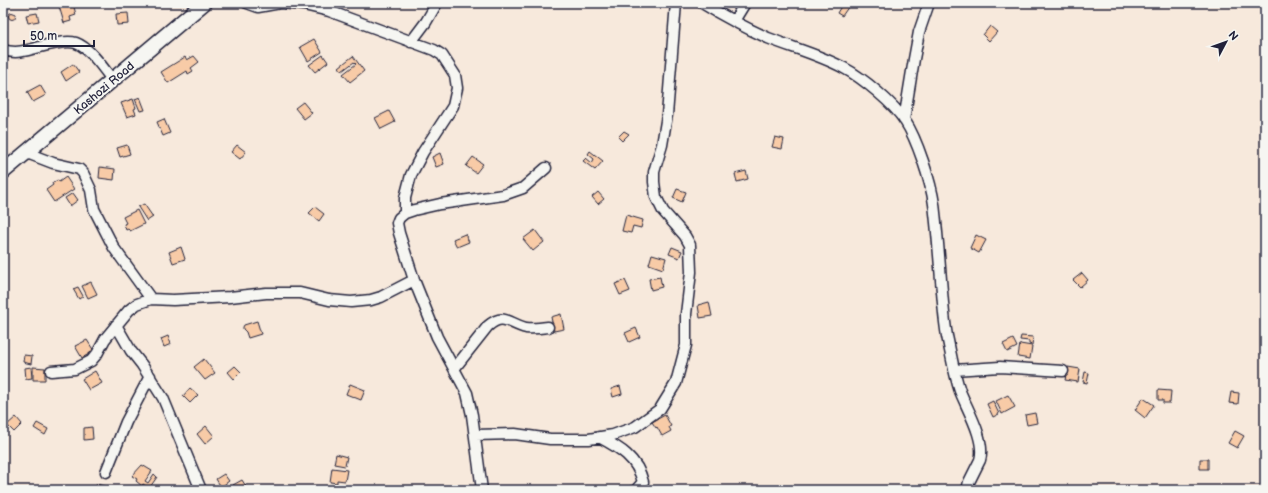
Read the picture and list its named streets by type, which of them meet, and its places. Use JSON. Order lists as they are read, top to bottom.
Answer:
{
  "streets": {
    "main road": ["Kashozi Road"]
  },
  "scale_bar": "50 m",
  "north": "top right"
}
